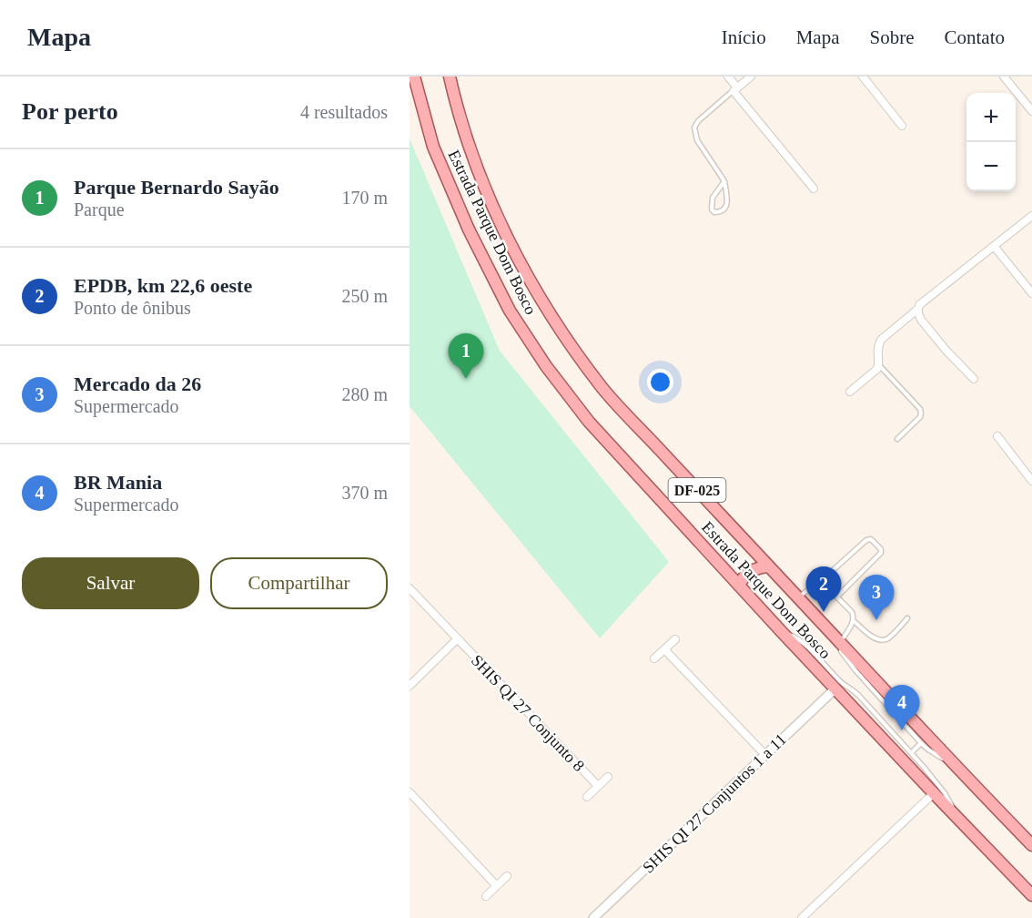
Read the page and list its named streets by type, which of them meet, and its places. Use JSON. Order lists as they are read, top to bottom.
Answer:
{
  "streets": {
    "main road": ["Estrada Parque Dom Bosco", "DF-025"],
    "street": ["SHIS QI 27 Conjunto 8", "SHIS QI 27 Conjuntos 1 a 11"]
  },
  "crossings": [
    ["Estrada Parque Dom Bosco", "SHIS QI 27 Conjuntos 1 a 11"]
  ],
  "page": {
    "header": "Mapa",
    "nav": [
      "Início",
      "Mapa",
      "Sobre",
      "Contato"
    ],
    "heading": ["Por perto", "4 resultados"],
    "map_buttons": ["+", "−"],
    "list": [
      {
        "mark": "1",
        "name": "Parque Bernardo Sayão",
        "note": "Parque",
        "value": "170 m"
      },
      {
        "mark": "2",
        "name": "EPDB, km 22,6 oeste",
        "note": "Ponto de ônibus",
        "value": "250 m"
      },
      {
        "mark": "3",
        "name": "Mercado da 26",
        "note": "Supermercado",
        "value": "280 m"
      },
      {
        "mark": "4",
        "name": "BR Mania",
        "note": "Supermercado",
        "value": "370 m"
      }
    ],
    "pins": [
      "1",
      "2",
      "3",
      "4"
    ],
    "buttons": ["Salvar", "Compartilhar"]
  }
}
